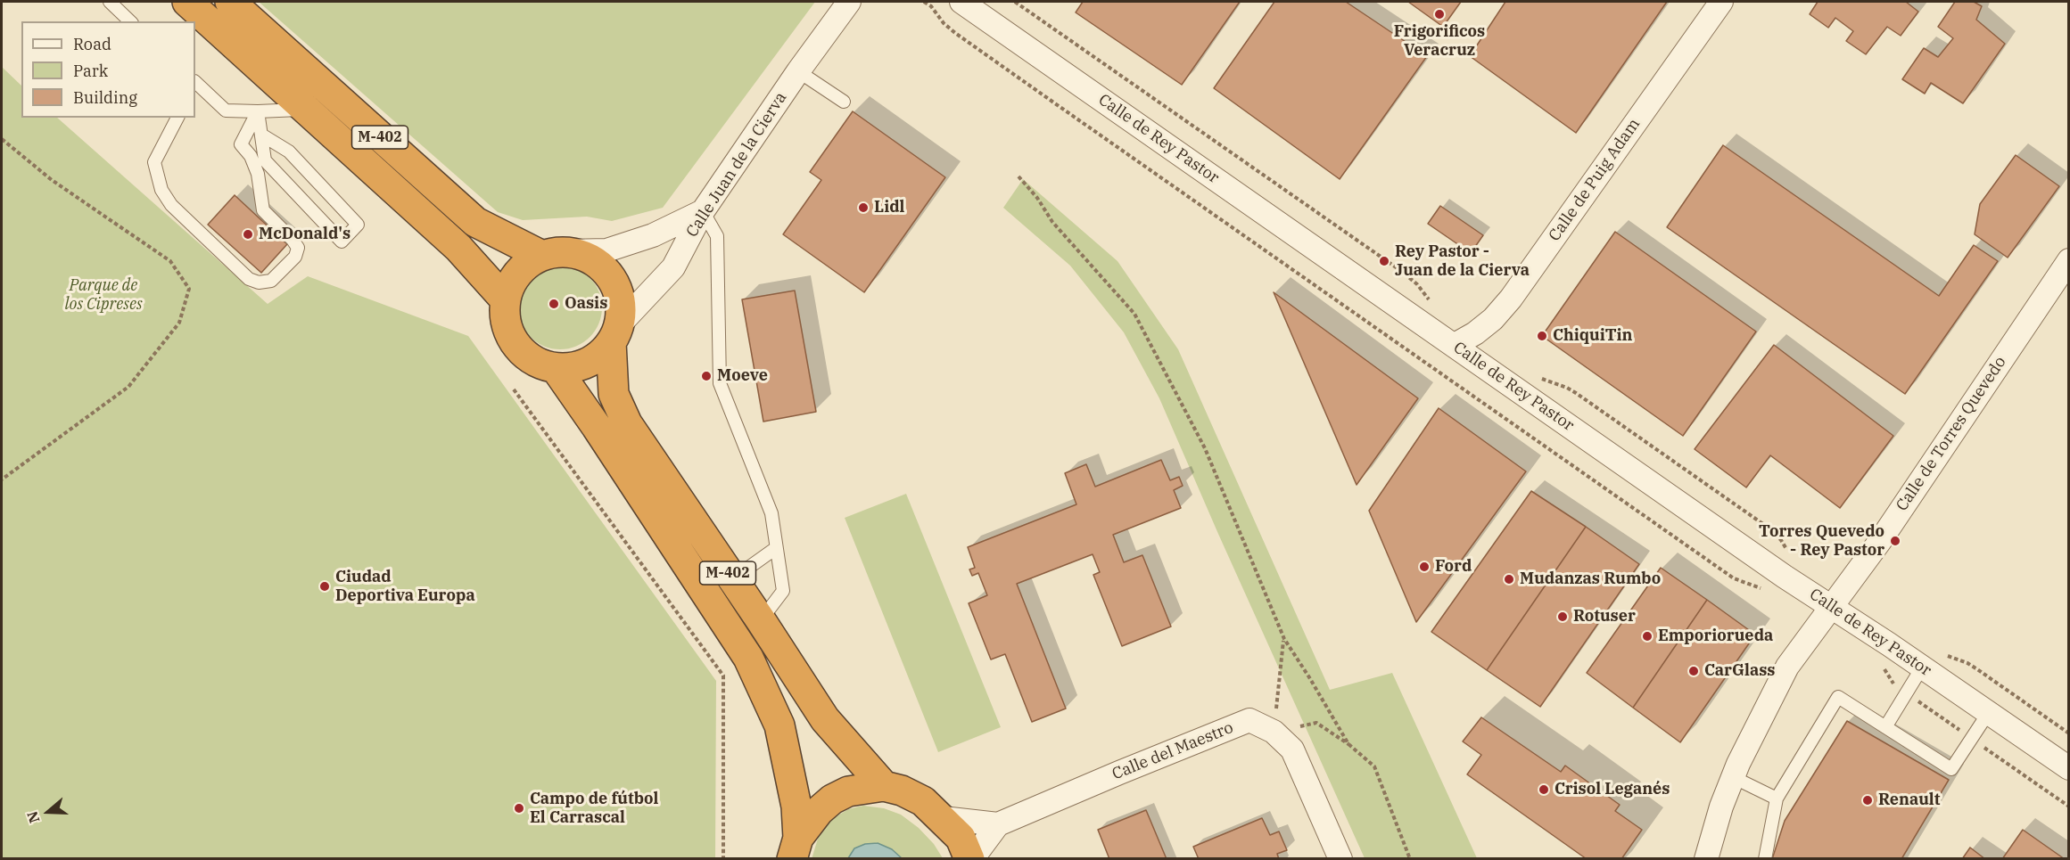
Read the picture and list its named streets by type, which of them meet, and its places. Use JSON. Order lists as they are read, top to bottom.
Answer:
{
  "streets": {
    "highway": ["M-402"],
    "street": [
      "Calle de Rey Pastor",
      "Calle Juan de la Cierva",
      "Calle de Puig Adam",
      "Calle de Torres Quevedo",
      "Calle del Maestro"
    ]
  },
  "crossings": [
    ["M-402", "Calle Juan de la Cierva"],
    ["M-402", "Calle del Maestro"],
    ["Calle de Rey Pastor", "Calle de Puig Adam"],
    ["Calle de Rey Pastor", "Calle de Torres Quevedo"]
  ],
  "parks": ["Parque de los Cipreses"],
  "places": [
    "Frigorificos Veracruz",
    "Lidl",
    "McDonald's",
    "Rey Pastor - Juan de la Cierva",
    "Oasis",
    "ChiquiTin",
    "Moeve",
    "Torres Quevedo - Rey Pastor",
    "Ford",
    "Mudanzas Rumbo",
    "Ciudad Deportiva Europa",
    "Rotuser",
    "Emporiorueda",
    "CarGlass",
    "Crisol Leganés",
    "Renault",
    "Campo de fútbol El Carrascal"
  ],
  "legend": ["Road", "Park", "Building"],
  "north": "left"
}
